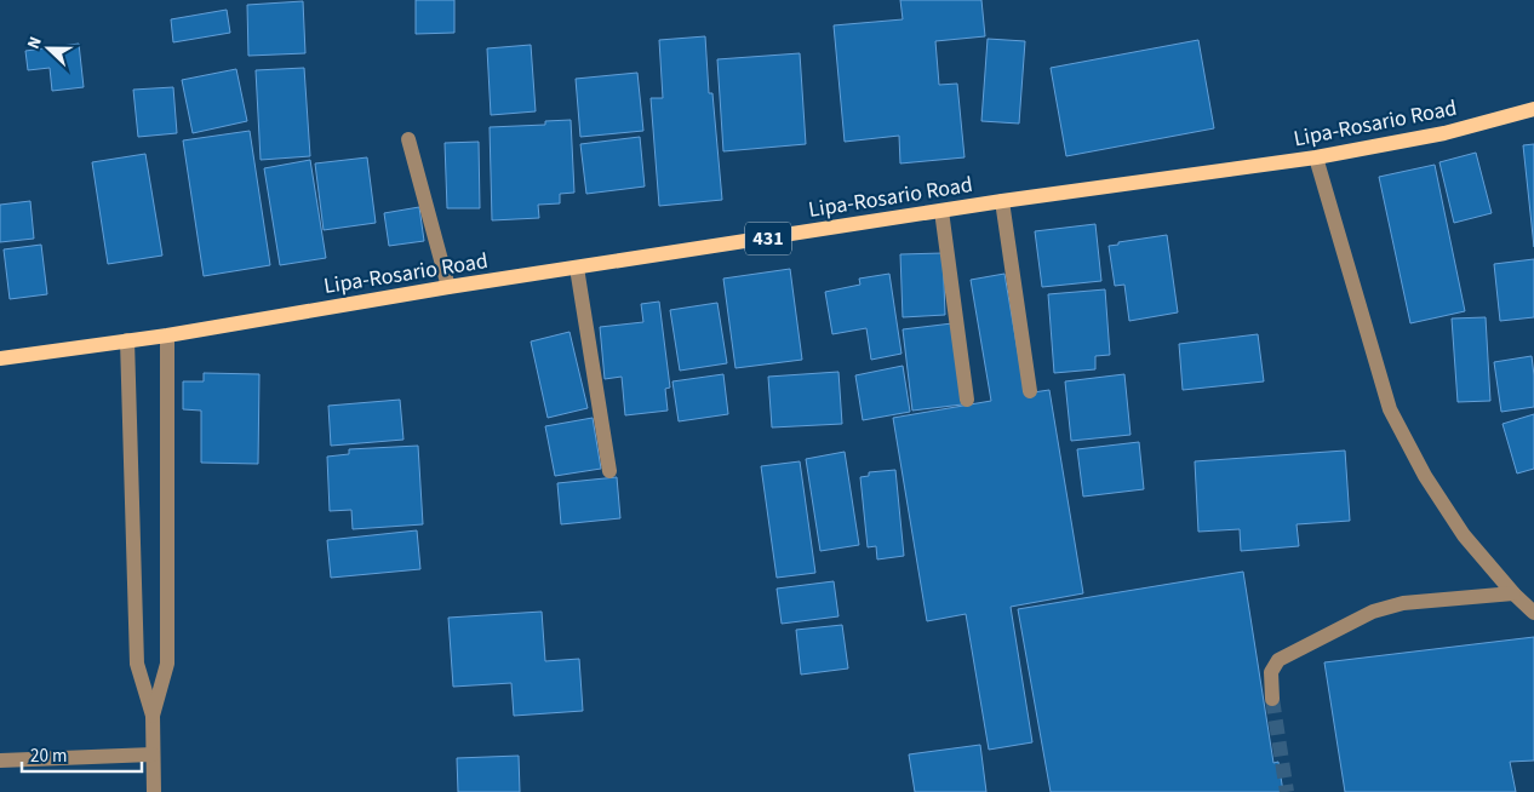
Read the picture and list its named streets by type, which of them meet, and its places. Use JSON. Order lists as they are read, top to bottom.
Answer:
{
  "streets": {
    "main road": ["Lipa-Rosario Road", "431"]
  },
  "scale_bar": "20 m",
  "north": "left"
}
